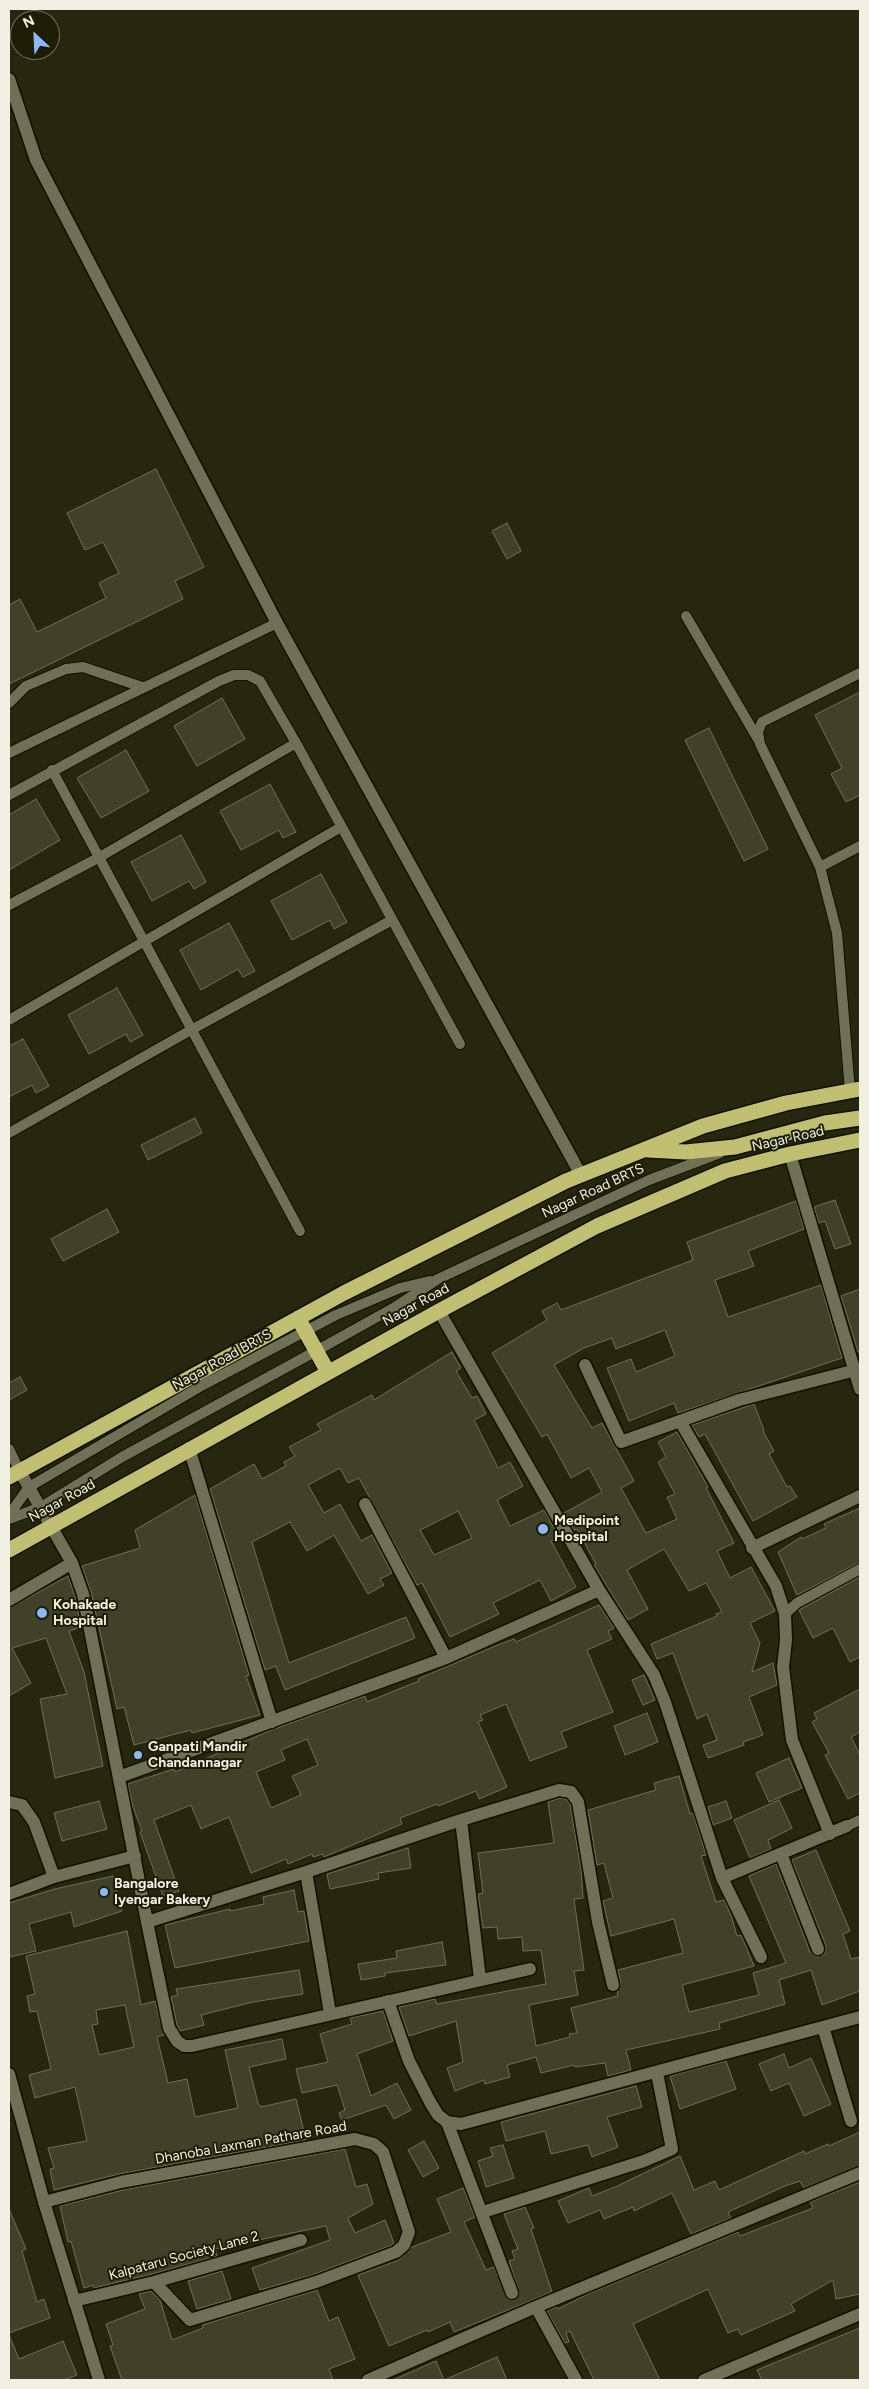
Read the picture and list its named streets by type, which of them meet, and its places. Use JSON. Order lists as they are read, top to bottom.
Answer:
{
  "streets": {
    "highway": ["Nagar Road"],
    "street": ["Dhanoba Laxman Pathare Road", "Kalpataru Society Lane 2"],
    "lane": ["Nagar Road BRTS"]
  },
  "crossings": [
    ["Dhanoba Laxman Pathare Road", "Kalpataru Society Lane 2"]
  ],
  "places": [
    "Medipoint Hospital",
    "Kohakade Hospital",
    "Ganpati Mandir Chandannagar",
    "Bangalore Iyengar Bakery"
  ],
  "north": "top left"
}
